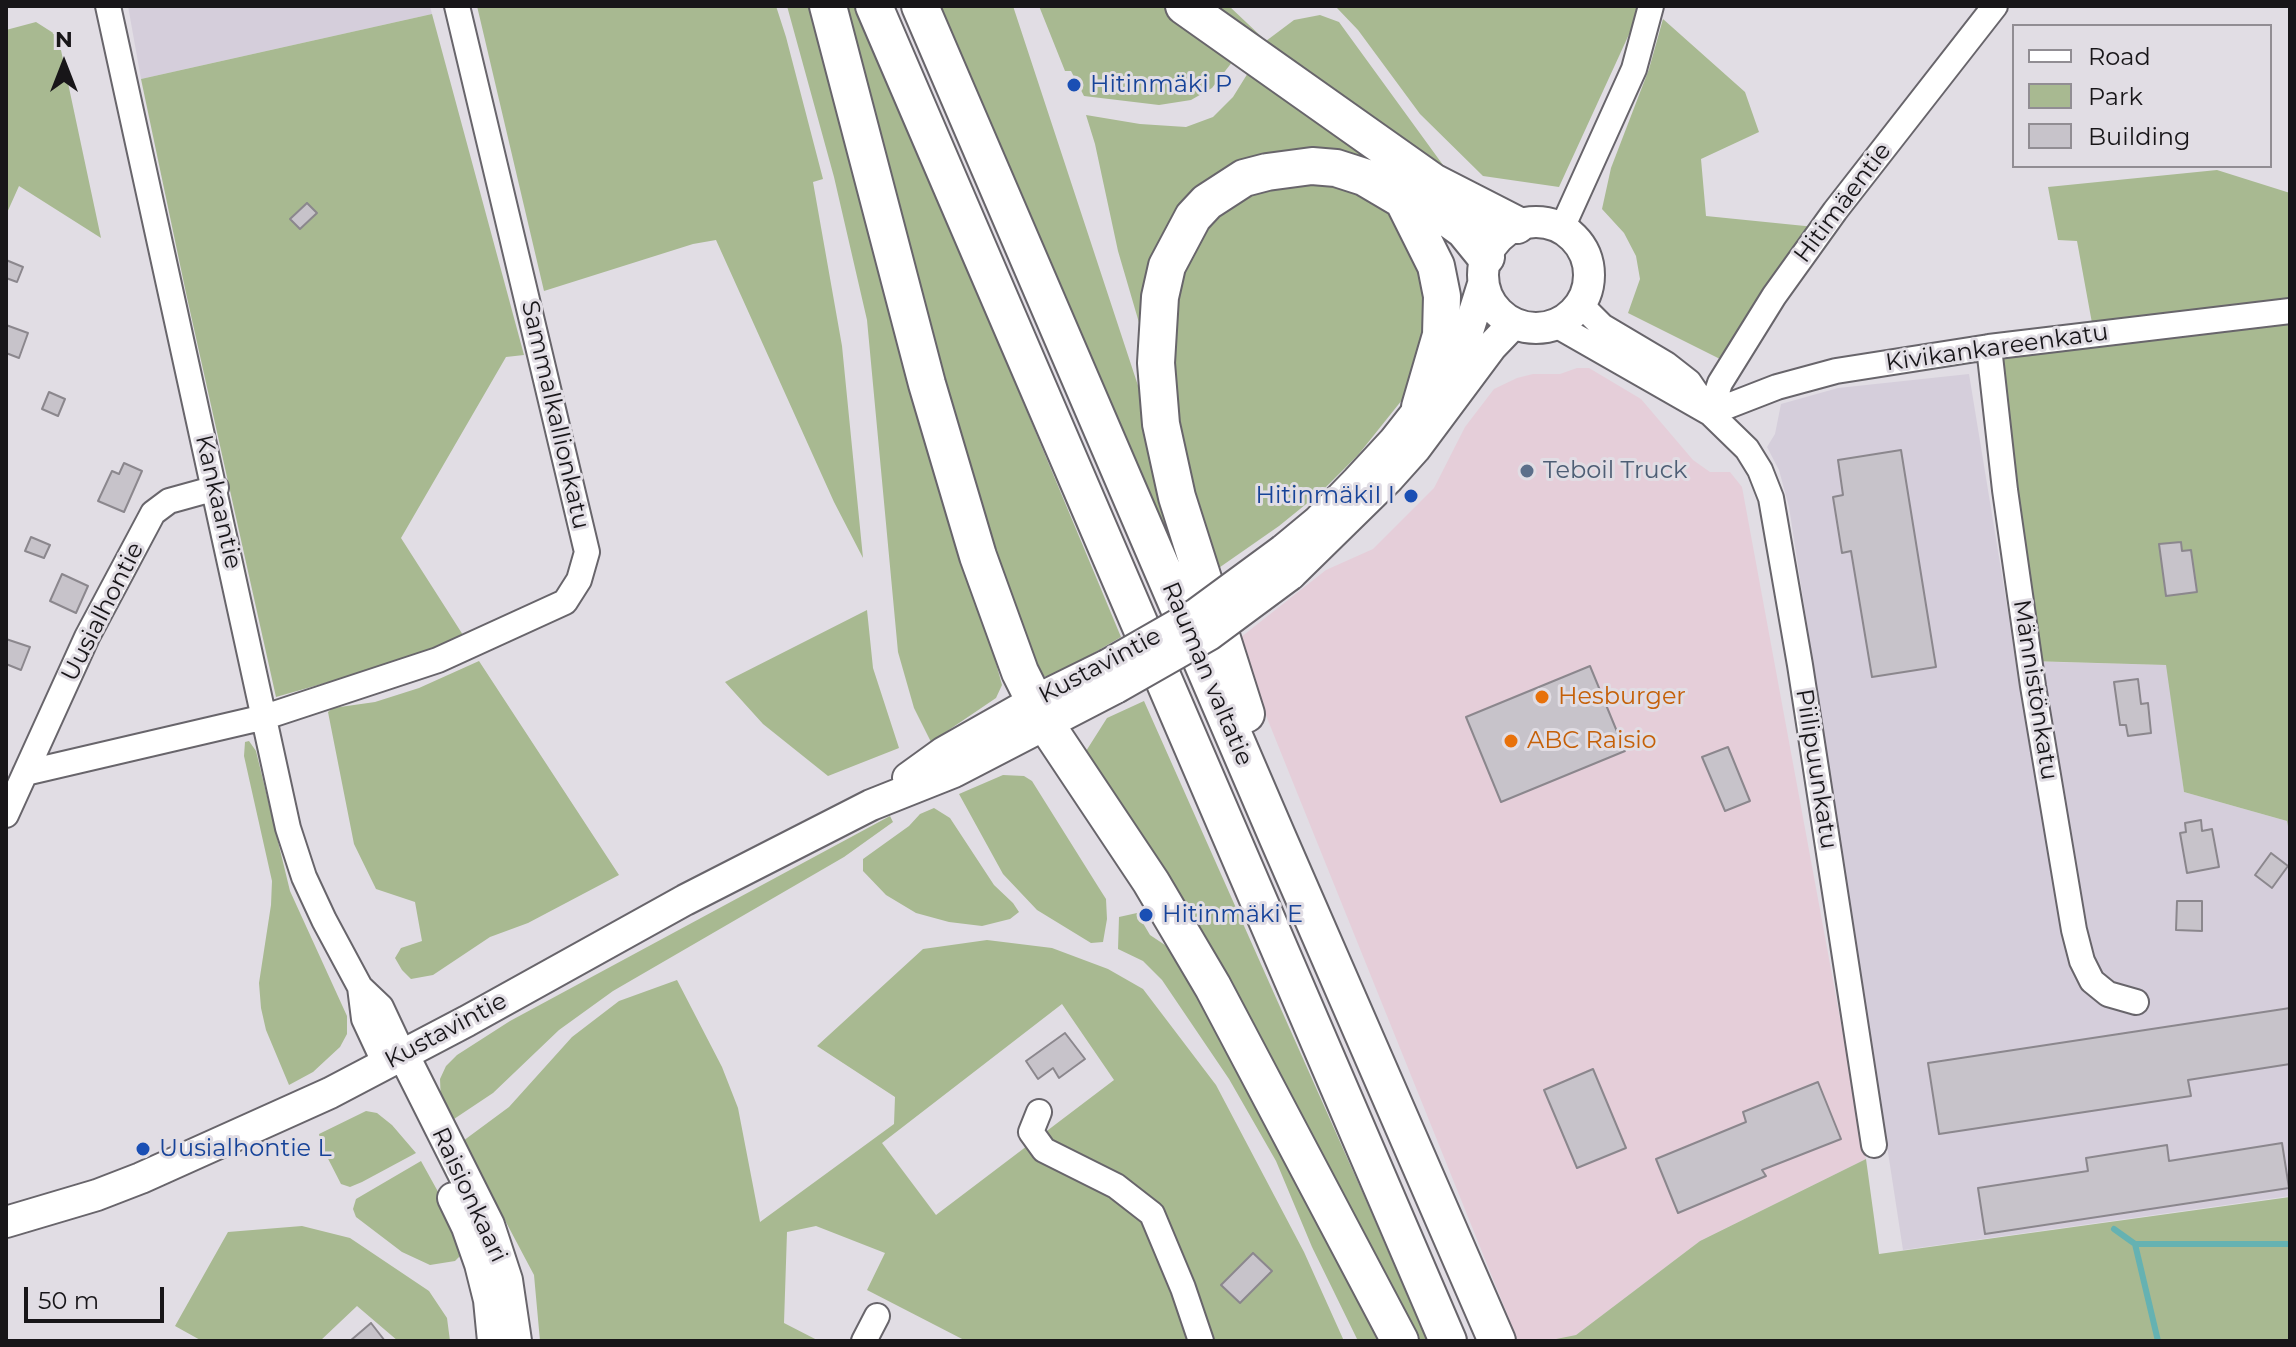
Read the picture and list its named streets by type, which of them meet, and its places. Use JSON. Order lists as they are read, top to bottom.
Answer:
{
  "streets": {
    "highway": ["Rauman valtatie"],
    "main road": ["Kustavintie", "Raisionkaari"],
    "street": [
      "Hitimäentie",
      "Kivikankareenkatu",
      "Sammalkallionkatu",
      "Kankaantie",
      "Uusialhontie",
      "Männistönkatu",
      "Piilipuunkatu"
    ]
  },
  "crossings": [
    ["Hitimäentie", "Kivikankareenkatu"],
    ["Hitimäentie", "Piilipuunkatu"],
    ["Kivikankareenkatu", "Männistönkatu"],
    ["Kivikankareenkatu", "Piilipuunkatu"],
    ["Sammalkallionkatu", "Kankaantie"],
    ["Kankaantie", "Uusialhontie"],
    ["Kankaantie", "Kustavintie"],
    ["Kankaantie", "Raisionkaari"],
    ["Kustavintie", "Raisionkaari"]
  ],
  "places": [
    "Hitinmäki P",
    "Teboil Truck",
    "HitinmäkiI I",
    "Hesburger",
    "ABC Raisio",
    "Hitinmäki E",
    "Uusialhontie L"
  ],
  "legend": ["Road", "Park", "Building"],
  "scale_bar": "50 m",
  "north": "top"
}
